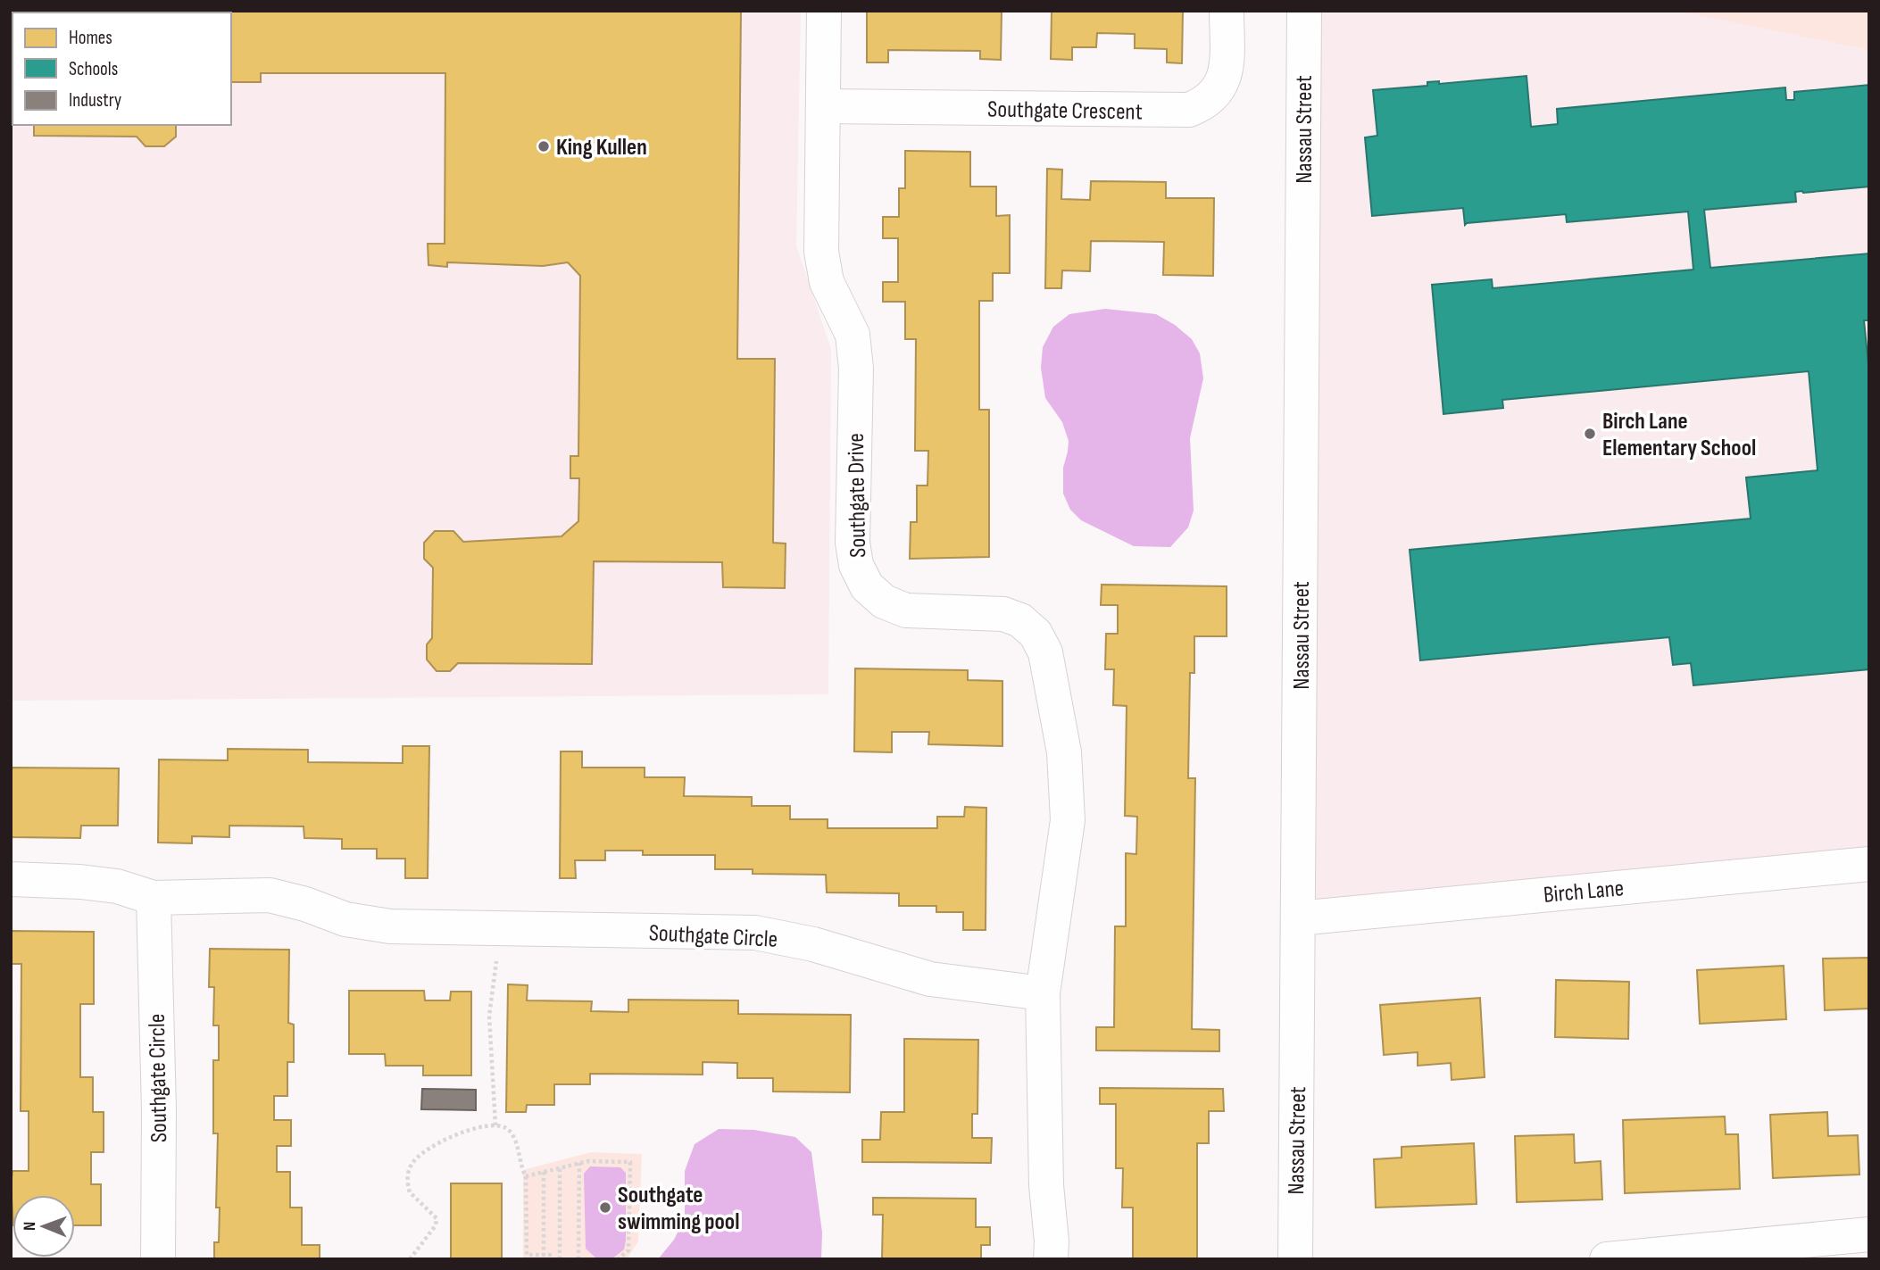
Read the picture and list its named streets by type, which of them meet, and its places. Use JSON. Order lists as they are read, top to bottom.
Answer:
{
  "streets": {
    "street": [
      "Southgate Crescent",
      "Nassau Street",
      "Southgate Drive",
      "Birch Lane",
      "Southgate Circle"
    ]
  },
  "crossings": [
    ["Southgate Crescent", "Southgate Drive"],
    ["Nassau Street", "Birch Lane"],
    ["Southgate Drive", "Southgate Circle"]
  ],
  "places": ["King Kullen", "Birch Lane Elementary School", "Southgate swimming pool"],
  "legend": ["Homes", "Schools", "Industry"],
  "north": "left"
}
